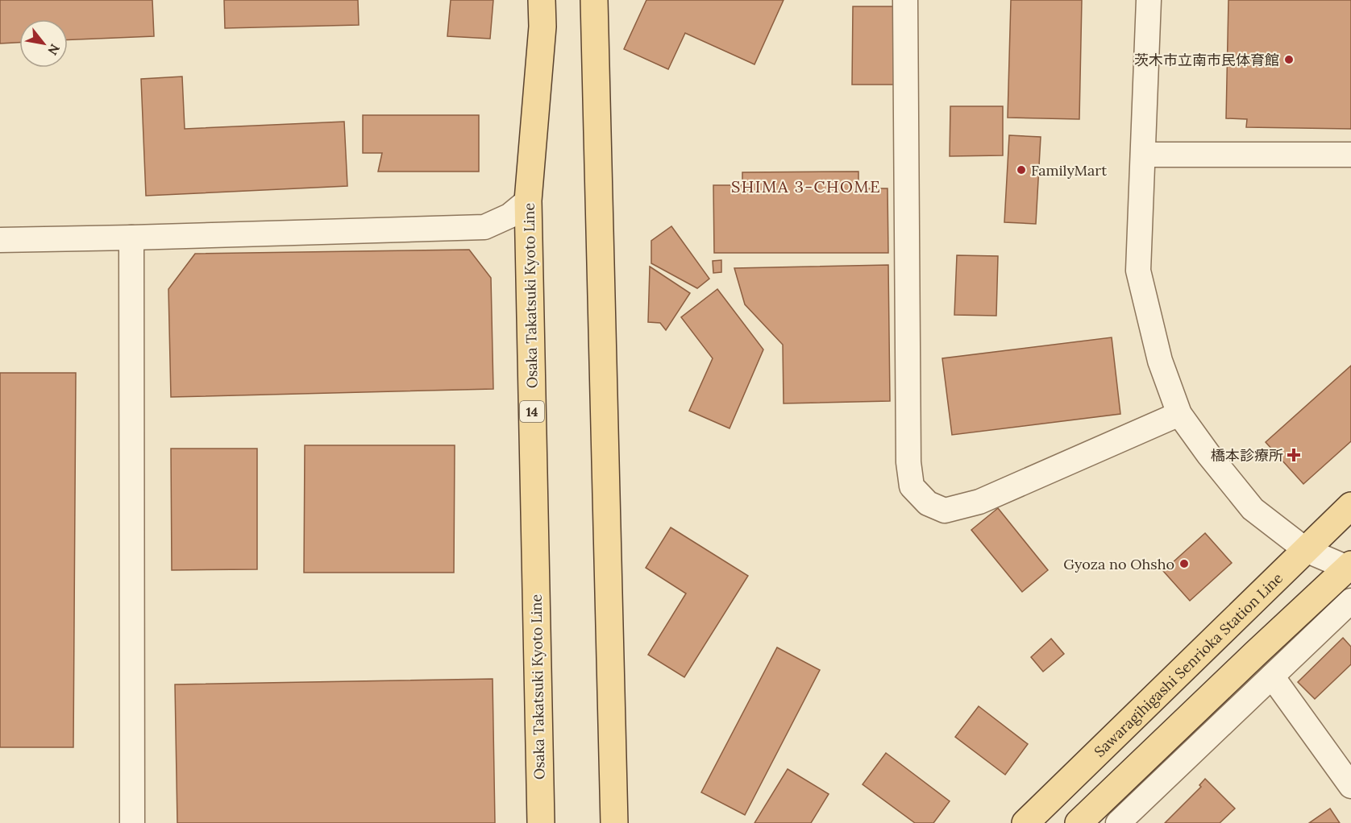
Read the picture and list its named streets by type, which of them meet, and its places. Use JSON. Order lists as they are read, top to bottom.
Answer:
{
  "streets": {
    "main road": ["Osaka Takatsuki Kyoto Line", "14", "Sawaragihigashi Senrioka Station Line"]
  },
  "districts": ["SHIMA 3-CHOME"],
  "places": {
    "other": ["茨木市立南市民体育館", "FamilyMart", "Gyoza no Ohsho"],
    "health": ["橋本診療所"]
  },
  "north": "bottom right"
}
